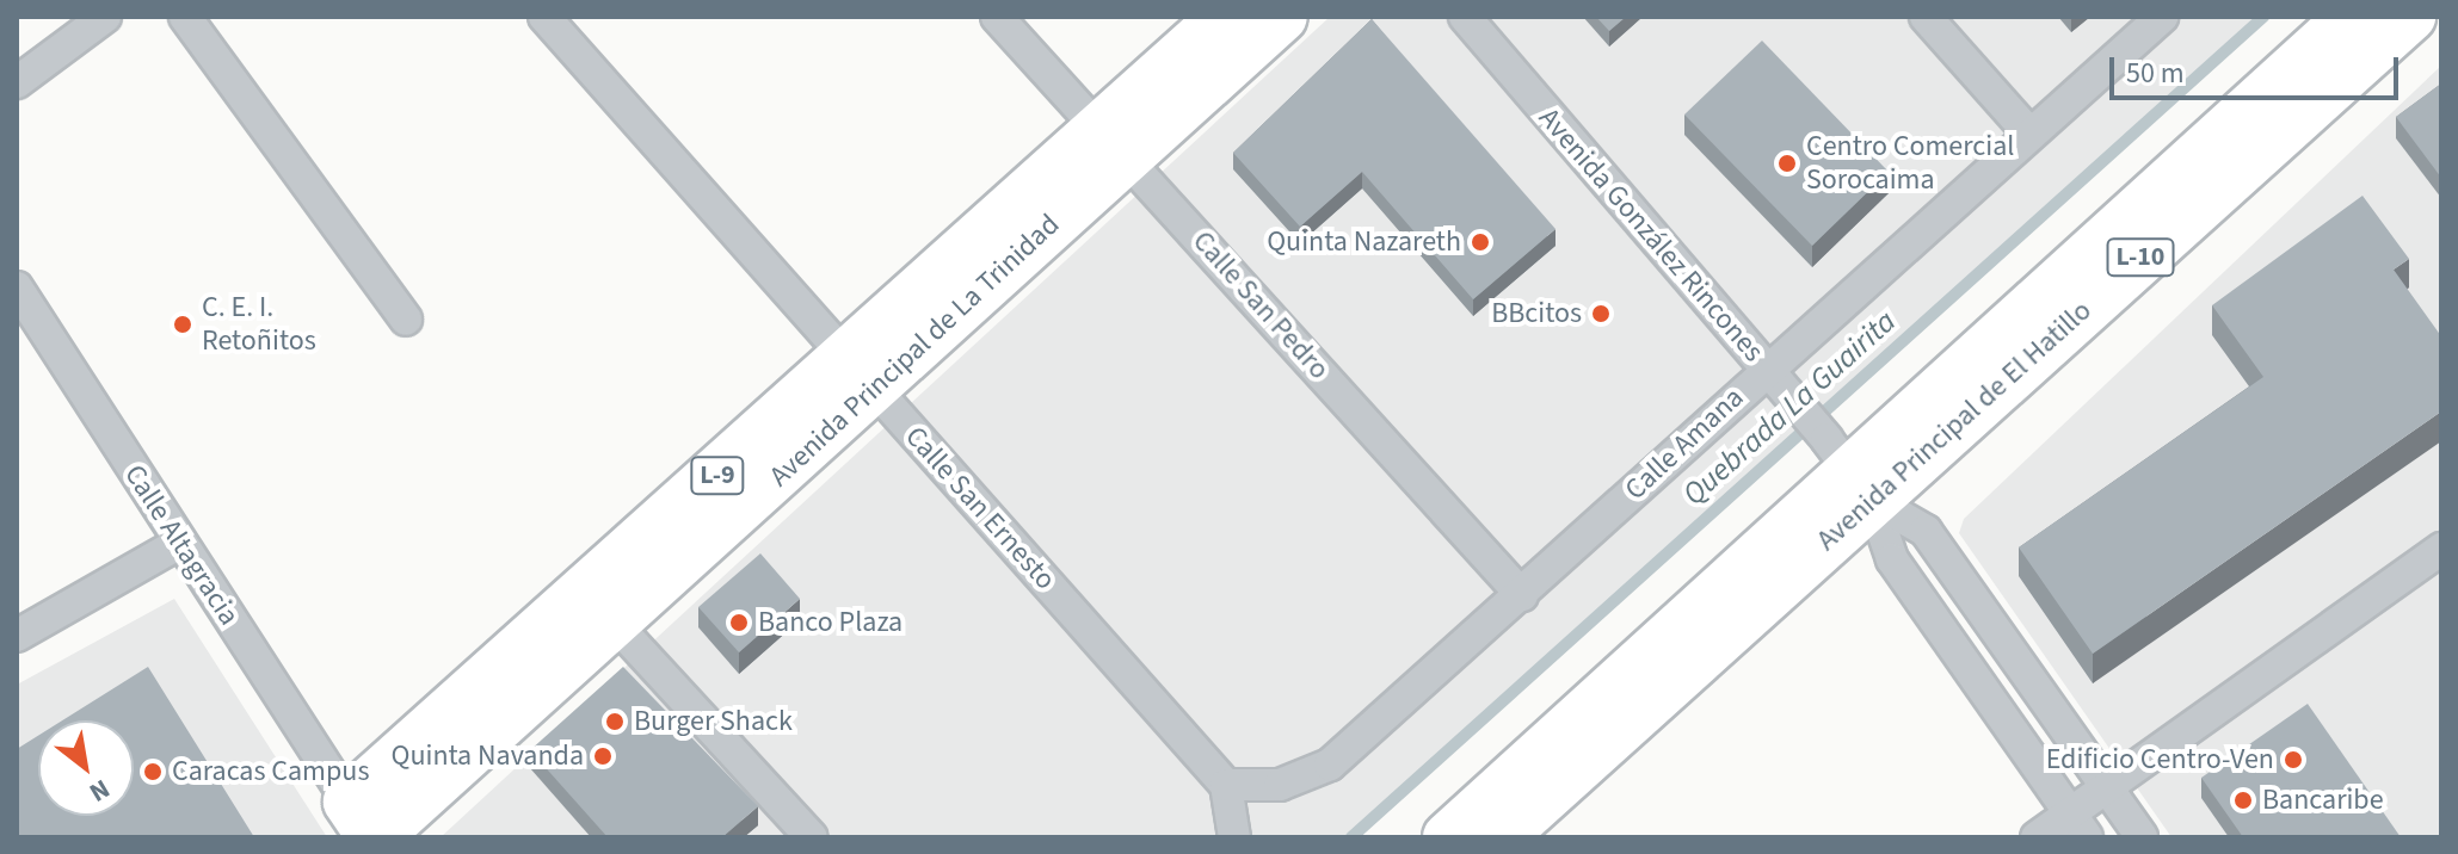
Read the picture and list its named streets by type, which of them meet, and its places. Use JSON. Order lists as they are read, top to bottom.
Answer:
{
  "streets": {
    "main road": [
      "L-10",
      "Avenida Principal de La Trinidad",
      "Avenida Principal de El Hatillo",
      "L-9"
    ],
    "street": [
      "Avenida González Rincones",
      "Calle San Pedro",
      "Calle Amana",
      "Calle San Ernesto",
      "Calle Altagracia"
    ]
  },
  "crossings": [
    ["Avenida González Rincones", "Avenida Principal de El Hatillo"],
    ["Avenida González Rincones", "Calle Amana"],
    ["Calle San Pedro", "Avenida Principal de La Trinidad"],
    ["Calle San Pedro", "Calle Amana"],
    ["Avenida Principal de La Trinidad", "Calle San Ernesto"],
    ["Avenida Principal de La Trinidad", "Calle Altagracia"],
    ["Calle Amana", "Calle San Ernesto"]
  ],
  "water": ["Quebrada La Guairita"],
  "places": [
    "Centro Comercial Sorocaima",
    "Quinta Nazareth",
    "BBcitos",
    "C. E. I. Retoñitos",
    "Banco Plaza",
    "Burger Shack",
    "Quinta Navanda",
    "Edificio Centro-Ven",
    "Caracas Campus",
    "Bancaribe"
  ],
  "scale_bar": "50 m",
  "north": "bottom right"
}
